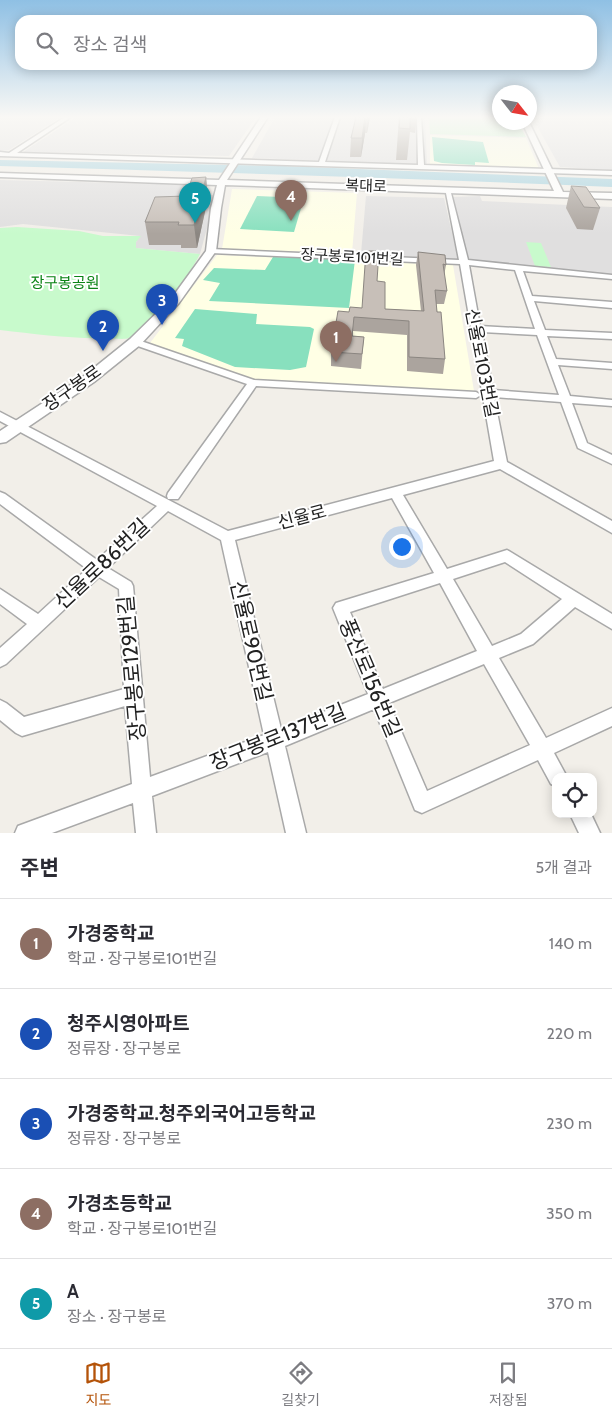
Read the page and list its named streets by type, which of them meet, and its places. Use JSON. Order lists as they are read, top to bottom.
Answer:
{
  "streets": {
    "street": [
      "복대로",
      "장구봉로101번길",
      "신율로103번길",
      "장구봉로",
      "신율로",
      "신율로86번길",
      "신율로90번길",
      "장구봉로129번길",
      "풍산로156번길",
      "장구봉로137번길"
    ]
  },
  "crossings": [
    ["복대로", "신율로103번길"],
    ["복대로", "장구봉로"],
    ["장구봉로101번길", "신율로103번길"],
    ["장구봉로101번길", "장구봉로"],
    ["신율로103번길", "신율로"],
    ["신율로", "신율로90번길"],
    ["신율로86번길", "장구봉로129번길"],
    ["신율로90번길", "장구봉로137번길"],
    ["장구봉로129번길", "장구봉로137번길"],
    ["풍산로156번길", "장구봉로137번길"]
  ],
  "parks": ["장구봉공원"],
  "north": "bottom right",
  "page": {
    "search": "장소 검색",
    "pins": [
      "4",
      "5",
      "3",
      "2",
      "1"
    ],
    "heading": ["주변", "5개 결과"],
    "list": [
      {
        "mark": "1",
        "name": "가경중학교",
        "note": "학교 · 장구봉로101번길",
        "value": "140 m"
      },
      {
        "mark": "2",
        "name": "청주시영아파트",
        "note": "정류장 · 장구봉로",
        "value": "220 m"
      },
      {
        "mark": "3",
        "name": "가경중학교.청주외국어고등학교",
        "note": "정류장 · 장구봉로",
        "value": "230 m"
      },
      {
        "mark": "4",
        "name": "가경초등학교",
        "note": "학교 · 장구봉로101번길",
        "value": "350 m"
      },
      {
        "mark": "5",
        "name": "A",
        "note": "장소 · 장구봉로",
        "value": "370 m"
      }
    ],
    "nav": ["지도", "길찾기", "저장됨"]
  }
}
